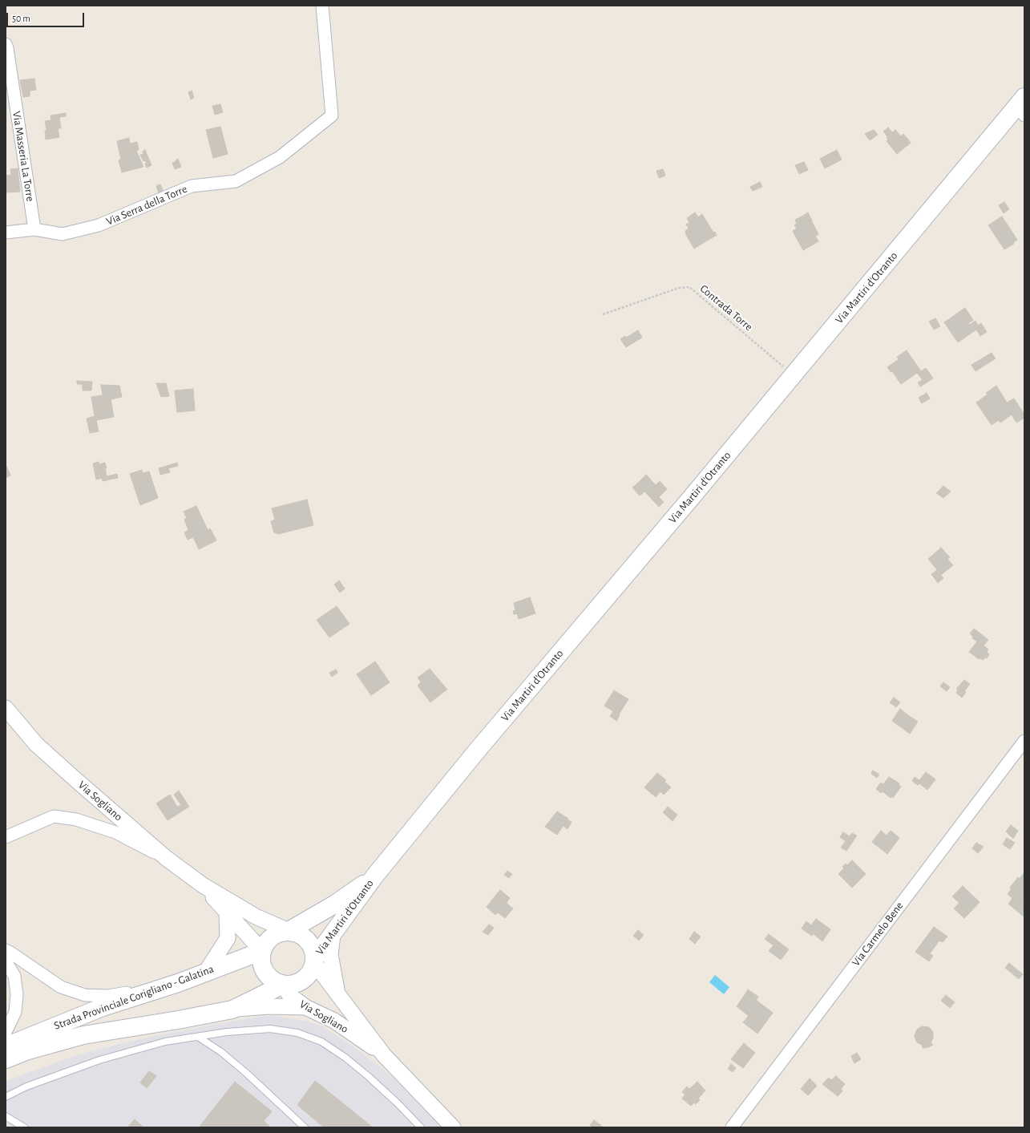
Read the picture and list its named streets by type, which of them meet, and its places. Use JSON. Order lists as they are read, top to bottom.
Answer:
{
  "streets": {
    "main road": ["Via Martiri d'Otranto", "Via Sogliano", "Strada Provinciale Corigliano - Galatina"],
    "street": ["Via Masseria La Torre", "Via Serra della Torre", "Via Carmelo Bene"],
    "path": ["Contrada Torre"]
  },
  "crossings": [
    ["Via Masseria La Torre", "Via Serra della Torre"],
    ["Via Martiri d'Otranto", "Contrada Torre"],
    ["Via Martiri d'Otranto", "Via Sogliano"],
    ["Via Martiri d'Otranto", "Strada Provinciale Corigliano - Galatina"],
    ["Via Sogliano", "Strada Provinciale Corigliano - Galatina"]
  ],
  "scale_bar": "50 m"
}
